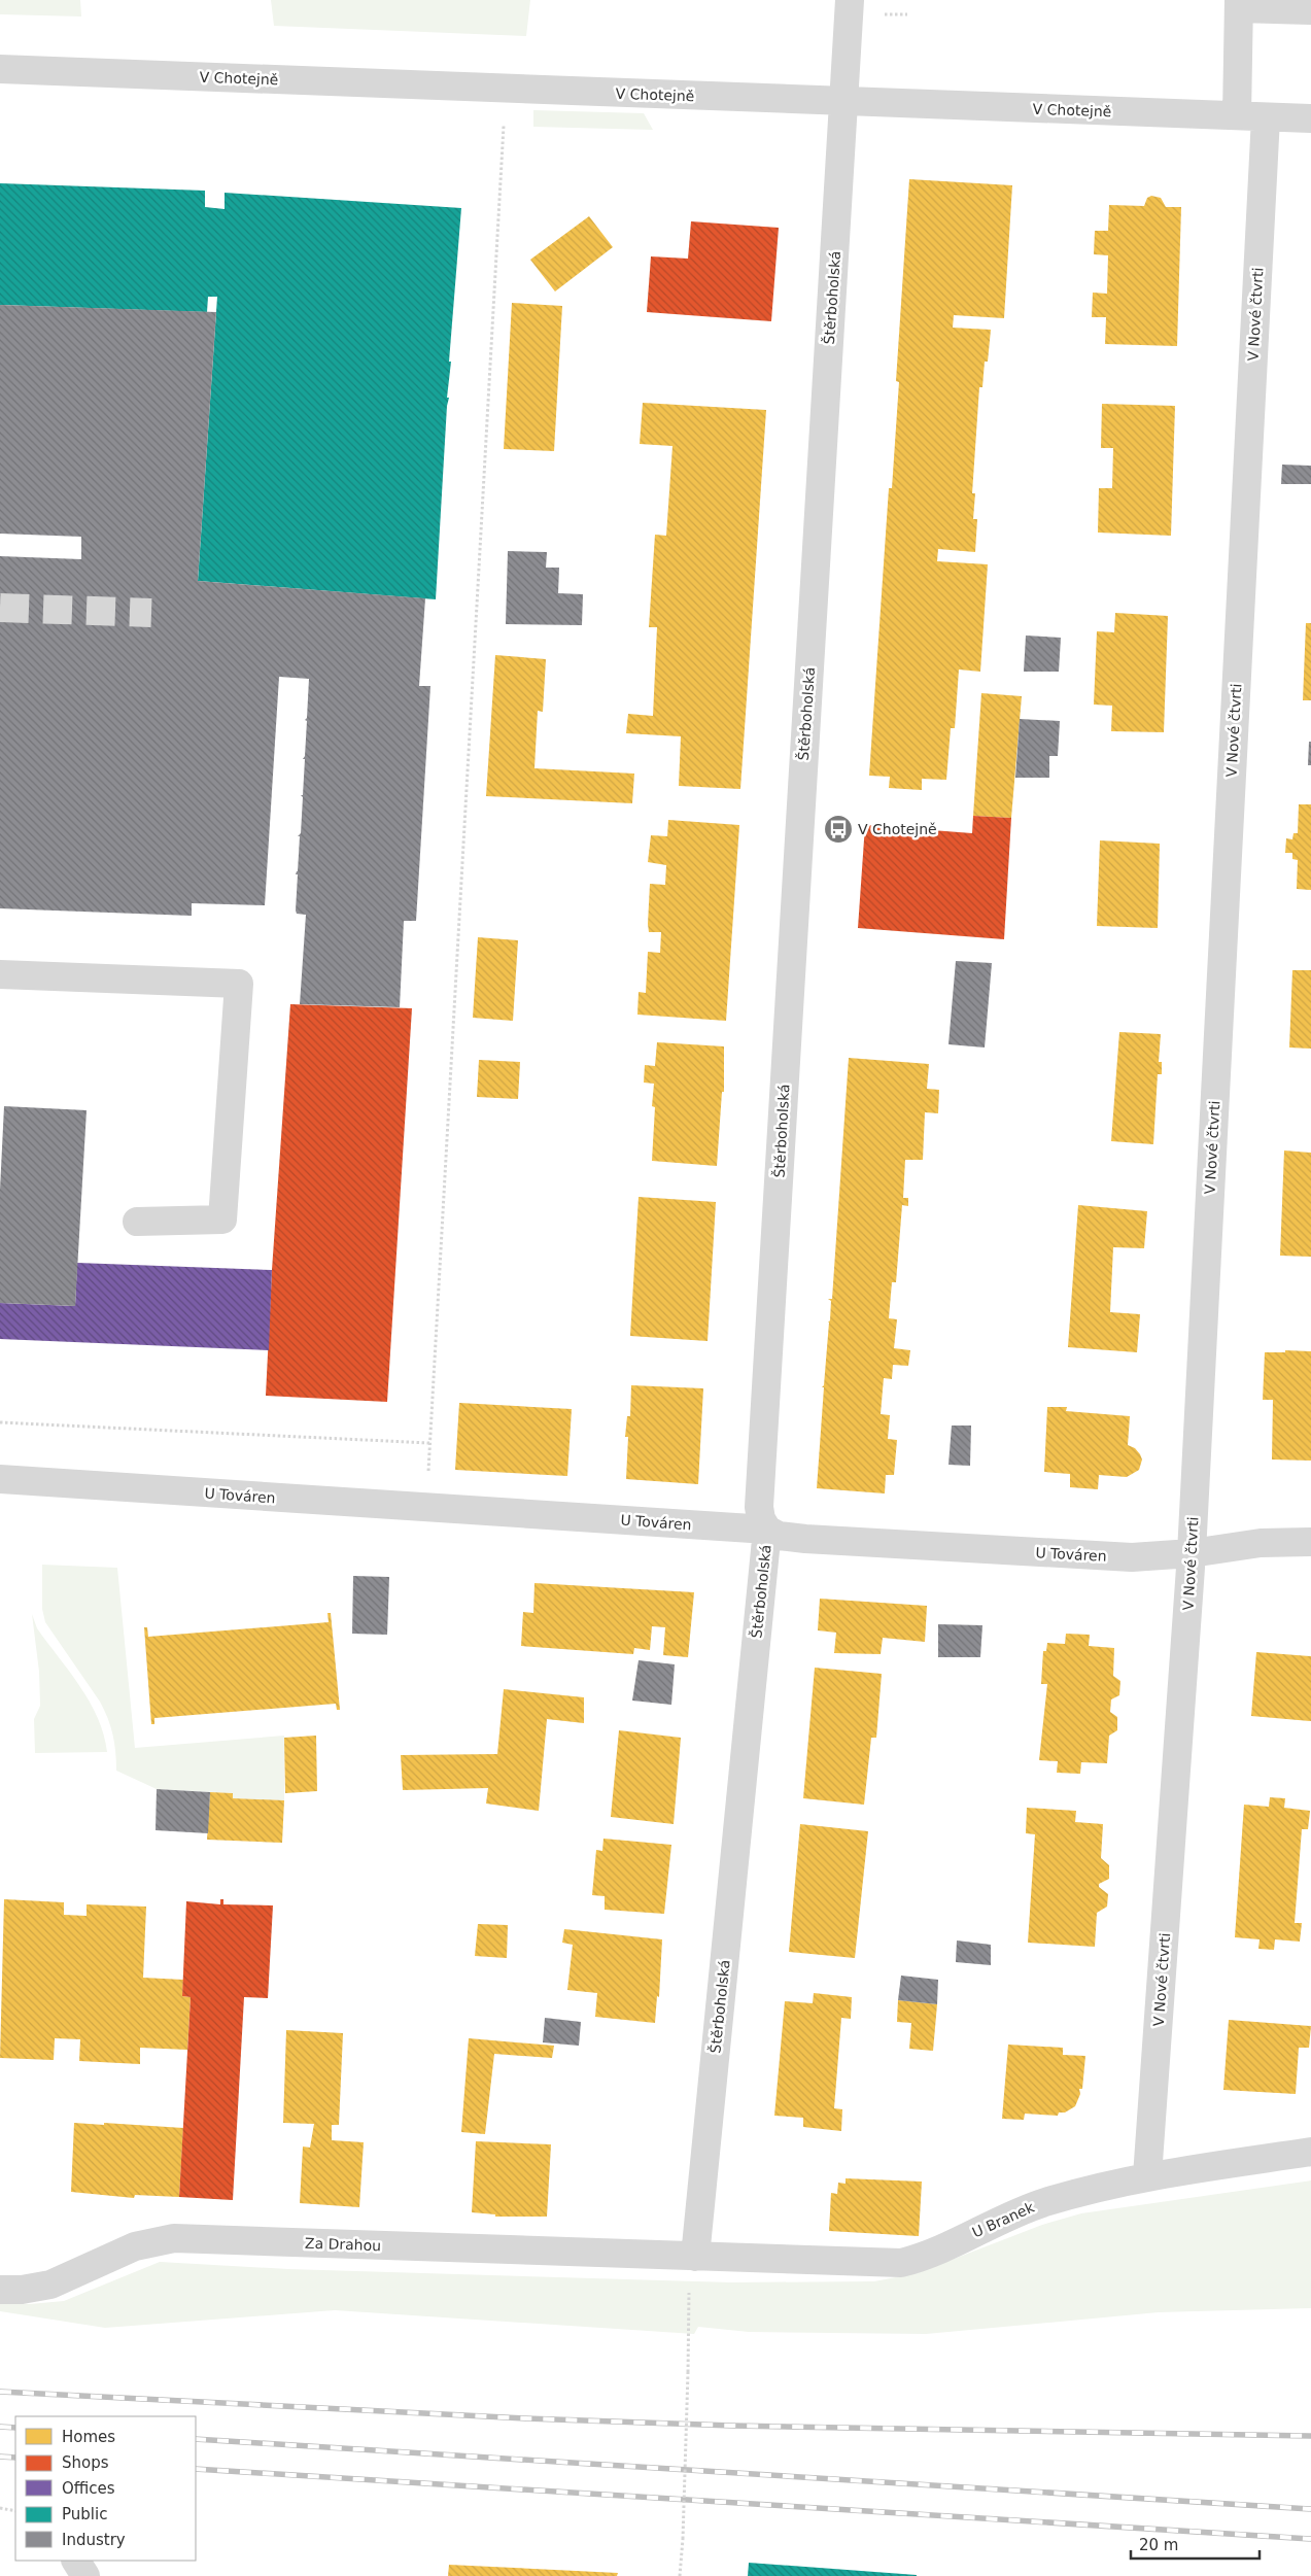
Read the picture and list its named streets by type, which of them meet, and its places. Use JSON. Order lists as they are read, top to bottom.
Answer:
{
  "streets": {
    "street": [
      "V Chotejně",
      "Štěrboholská",
      "V Nové čtvrti",
      "U Továren",
      "U Branek",
      "Za Drahou"
    ]
  },
  "crossings": [
    ["V Chotejně", "Štěrboholská"],
    ["V Chotejně", "V Nové čtvrti"],
    ["Štěrboholská", "U Továren"],
    ["Štěrboholská", "U Branek"],
    ["Štěrboholská", "Za Drahou"],
    ["V Nové čtvrti", "U Továren"],
    ["V Nové čtvrti", "U Branek"],
    ["U Branek", "Za Drahou"]
  ],
  "places": {
    "bus stop": ["V Chotejně"]
  },
  "legend": [
    "Homes",
    "Shops",
    "Offices",
    "Public",
    "Industry"
  ],
  "scale_bar": "20 m"
}
